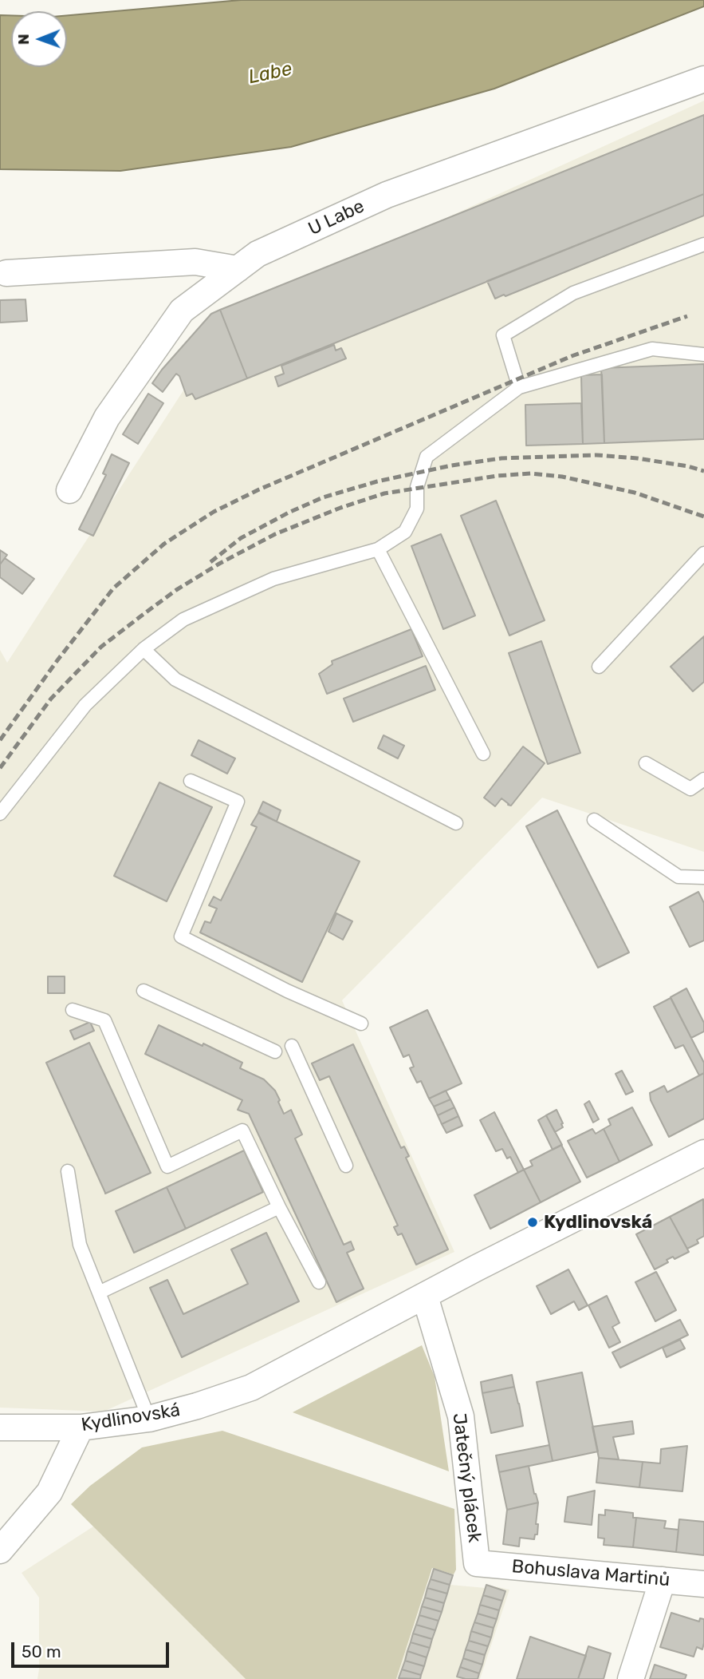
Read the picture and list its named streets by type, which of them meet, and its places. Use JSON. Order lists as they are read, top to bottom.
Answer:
{
  "streets": {
    "street": [
      "U Labe",
      "Kydlinovská",
      "Jatečný plácek",
      "Bohuslava Martinů"
    ]
  },
  "crossings": [
    ["Kydlinovská", "Jatečný plácek"],
    ["Jatečný plácek", "Bohuslava Martinů"]
  ],
  "water": ["Labe"],
  "places": ["Kydlinovská"],
  "scale_bar": "50 m",
  "north": "left"
}
